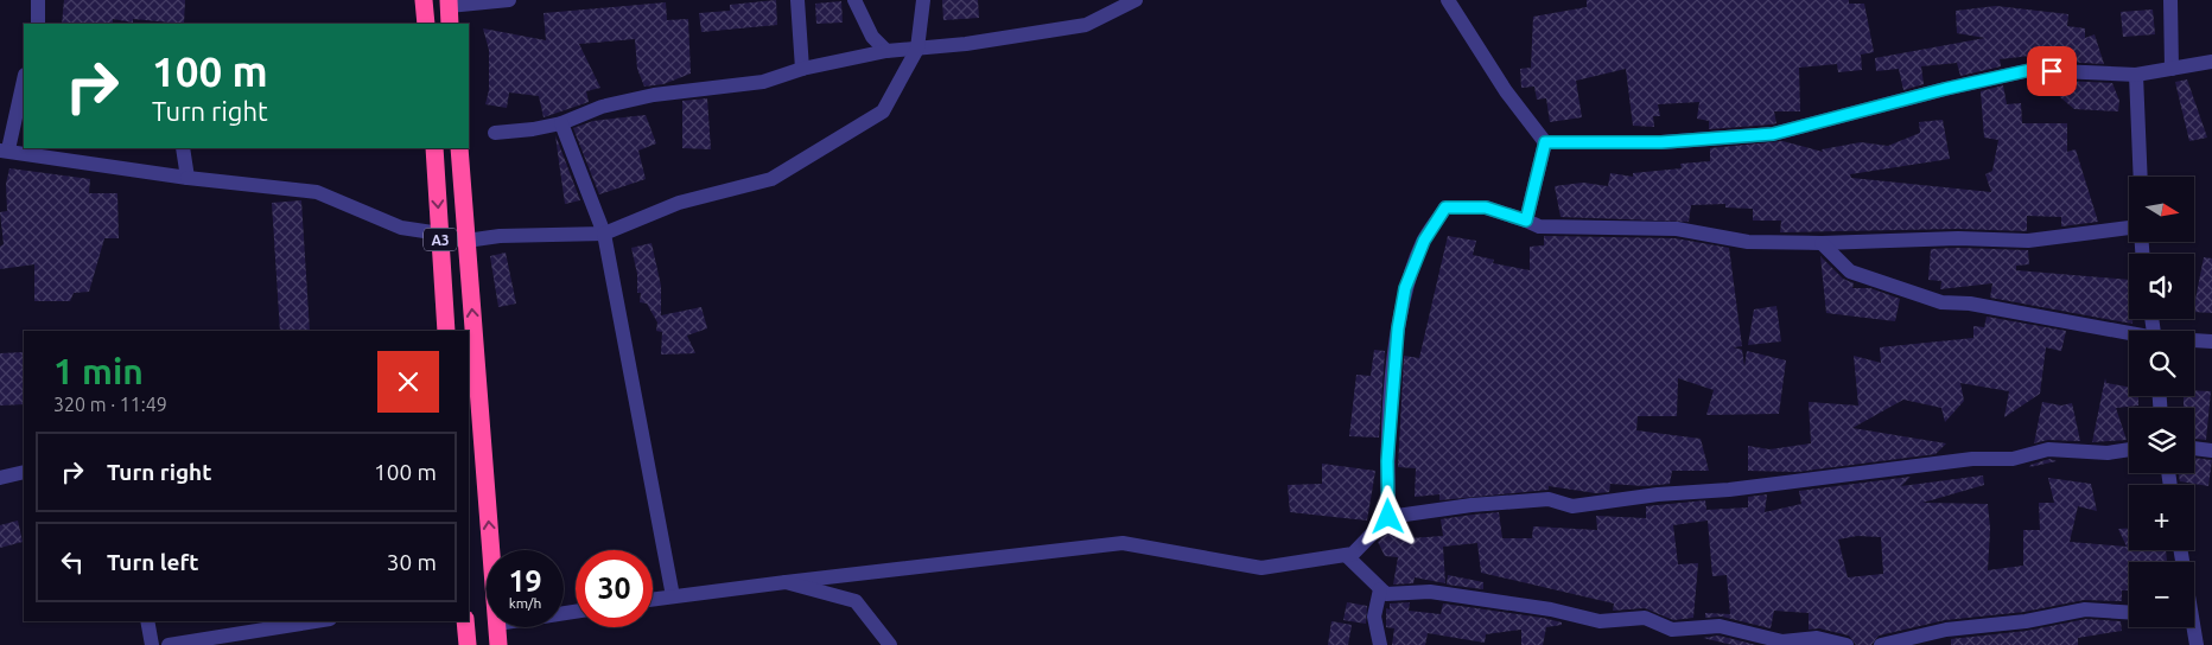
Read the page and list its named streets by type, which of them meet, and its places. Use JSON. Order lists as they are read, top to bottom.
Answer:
{
  "streets": {
    "highway": ["A3"]
  },
  "north": "right",
  "page": {
    "turn": ["100 m", "Turn right"],
    "map_buttons": ["+", "−"],
    "heading": ["1 min", "320 m · 11:49"],
    "list": [
      {
        "name": "Turn right",
        "value": "100 m"
      },
      {
        "name": "Turn left",
        "value": "30 m"
      }
    ],
    "speed": "19 km/h",
    "limit": "30"
  }
}
